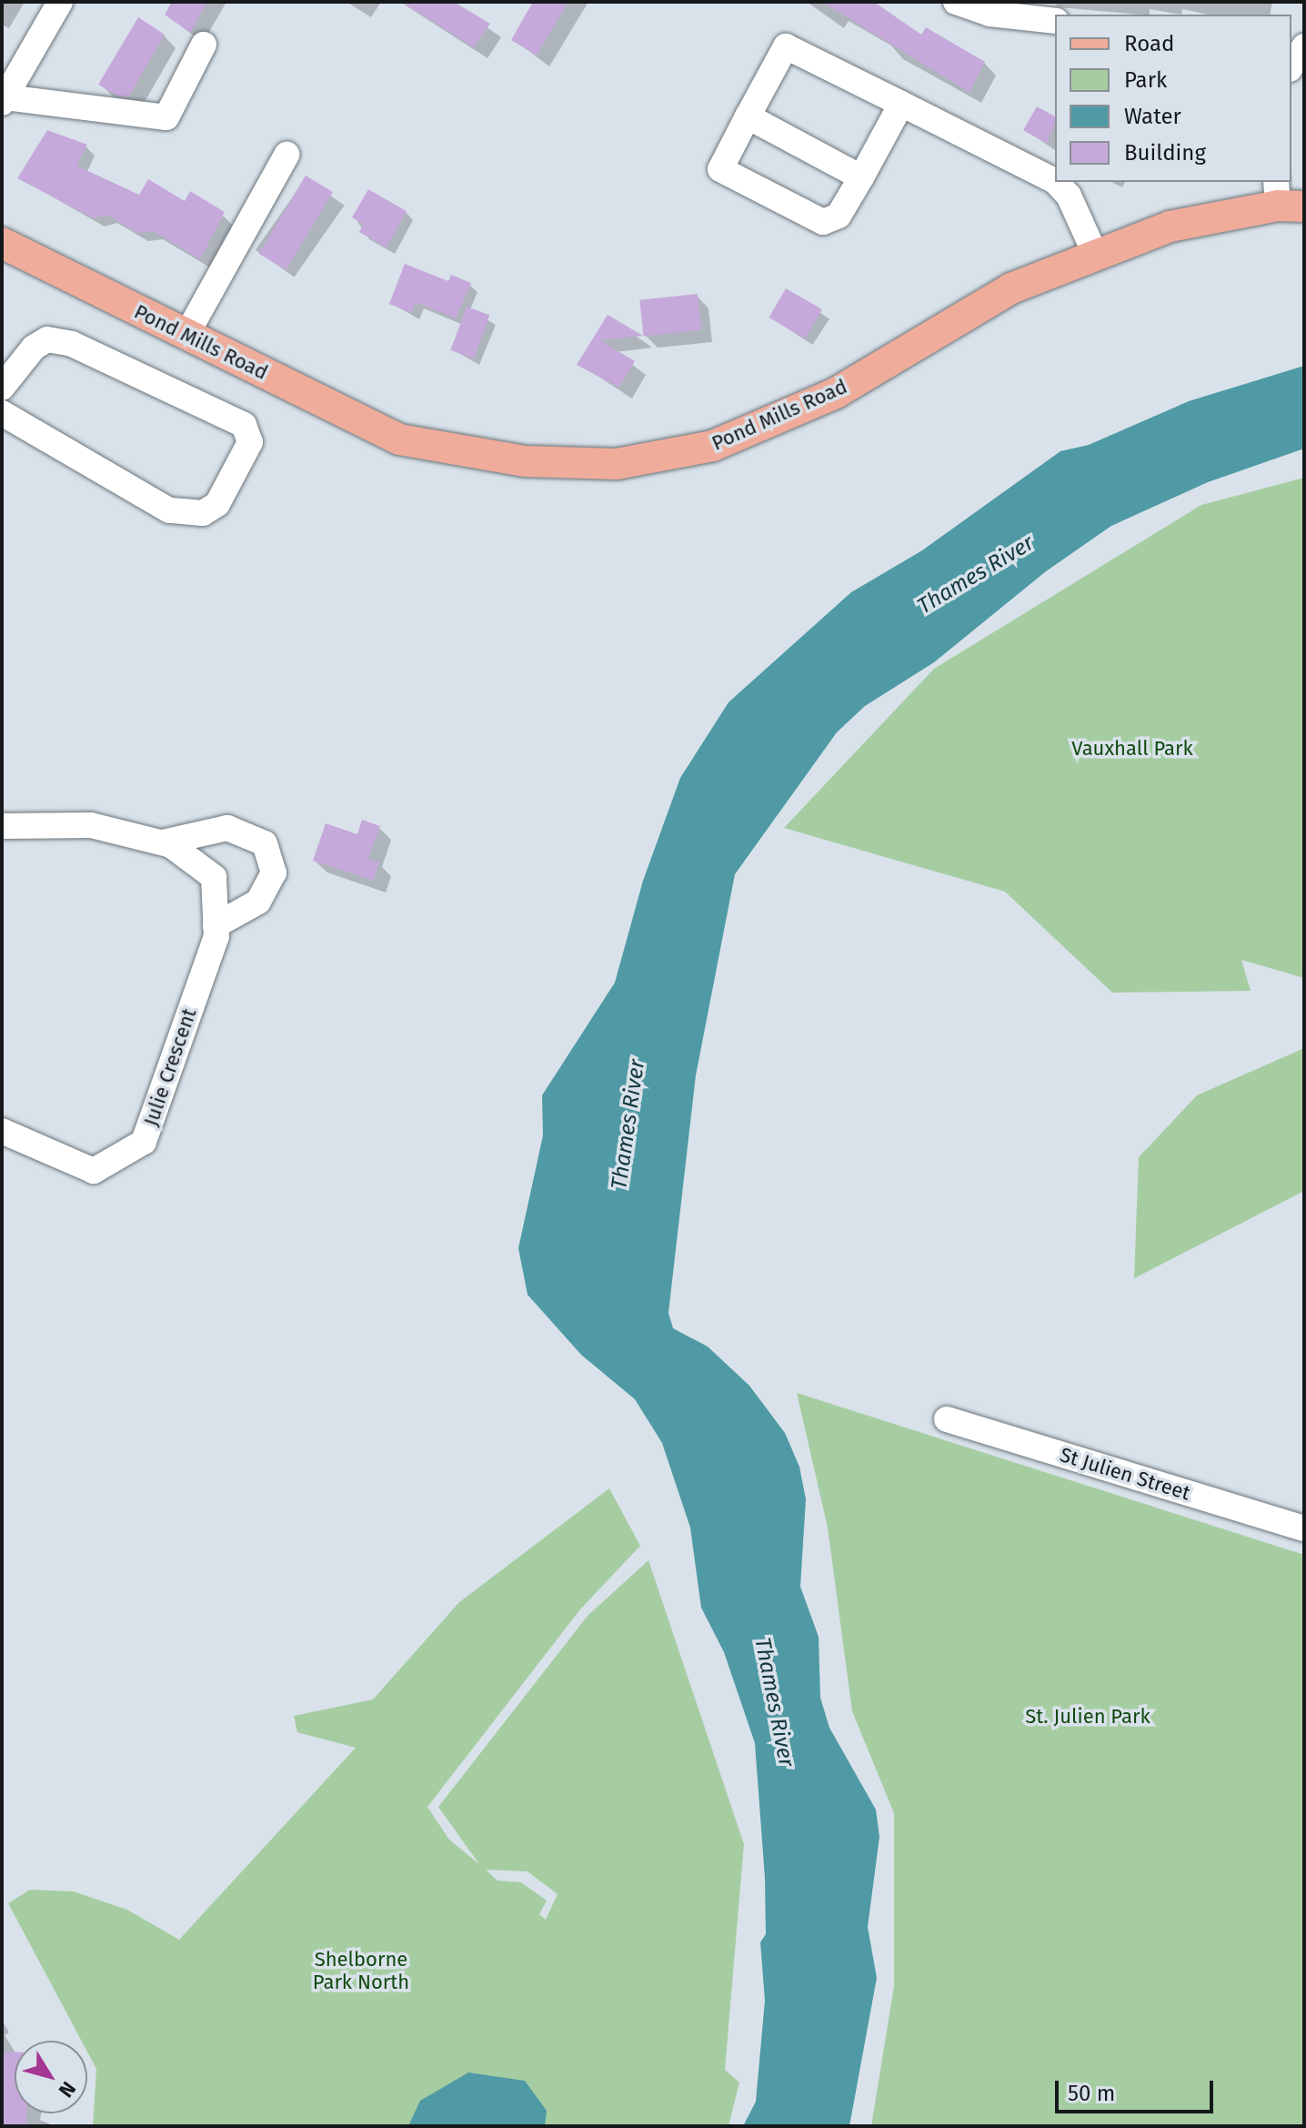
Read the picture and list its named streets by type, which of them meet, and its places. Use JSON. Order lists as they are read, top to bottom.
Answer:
{
  "streets": {
    "main road": ["Pond Mills Road"],
    "street": ["Julie Crescent", "St Julien Street"]
  },
  "water": ["Thames River"],
  "parks": ["Vauxhall Park", "St. Julien Park", "Shelborne Park North"],
  "legend": [
    "Road",
    "Park",
    "Water",
    "Building"
  ],
  "scale_bar": "50 m",
  "north": "bottom right"
}
